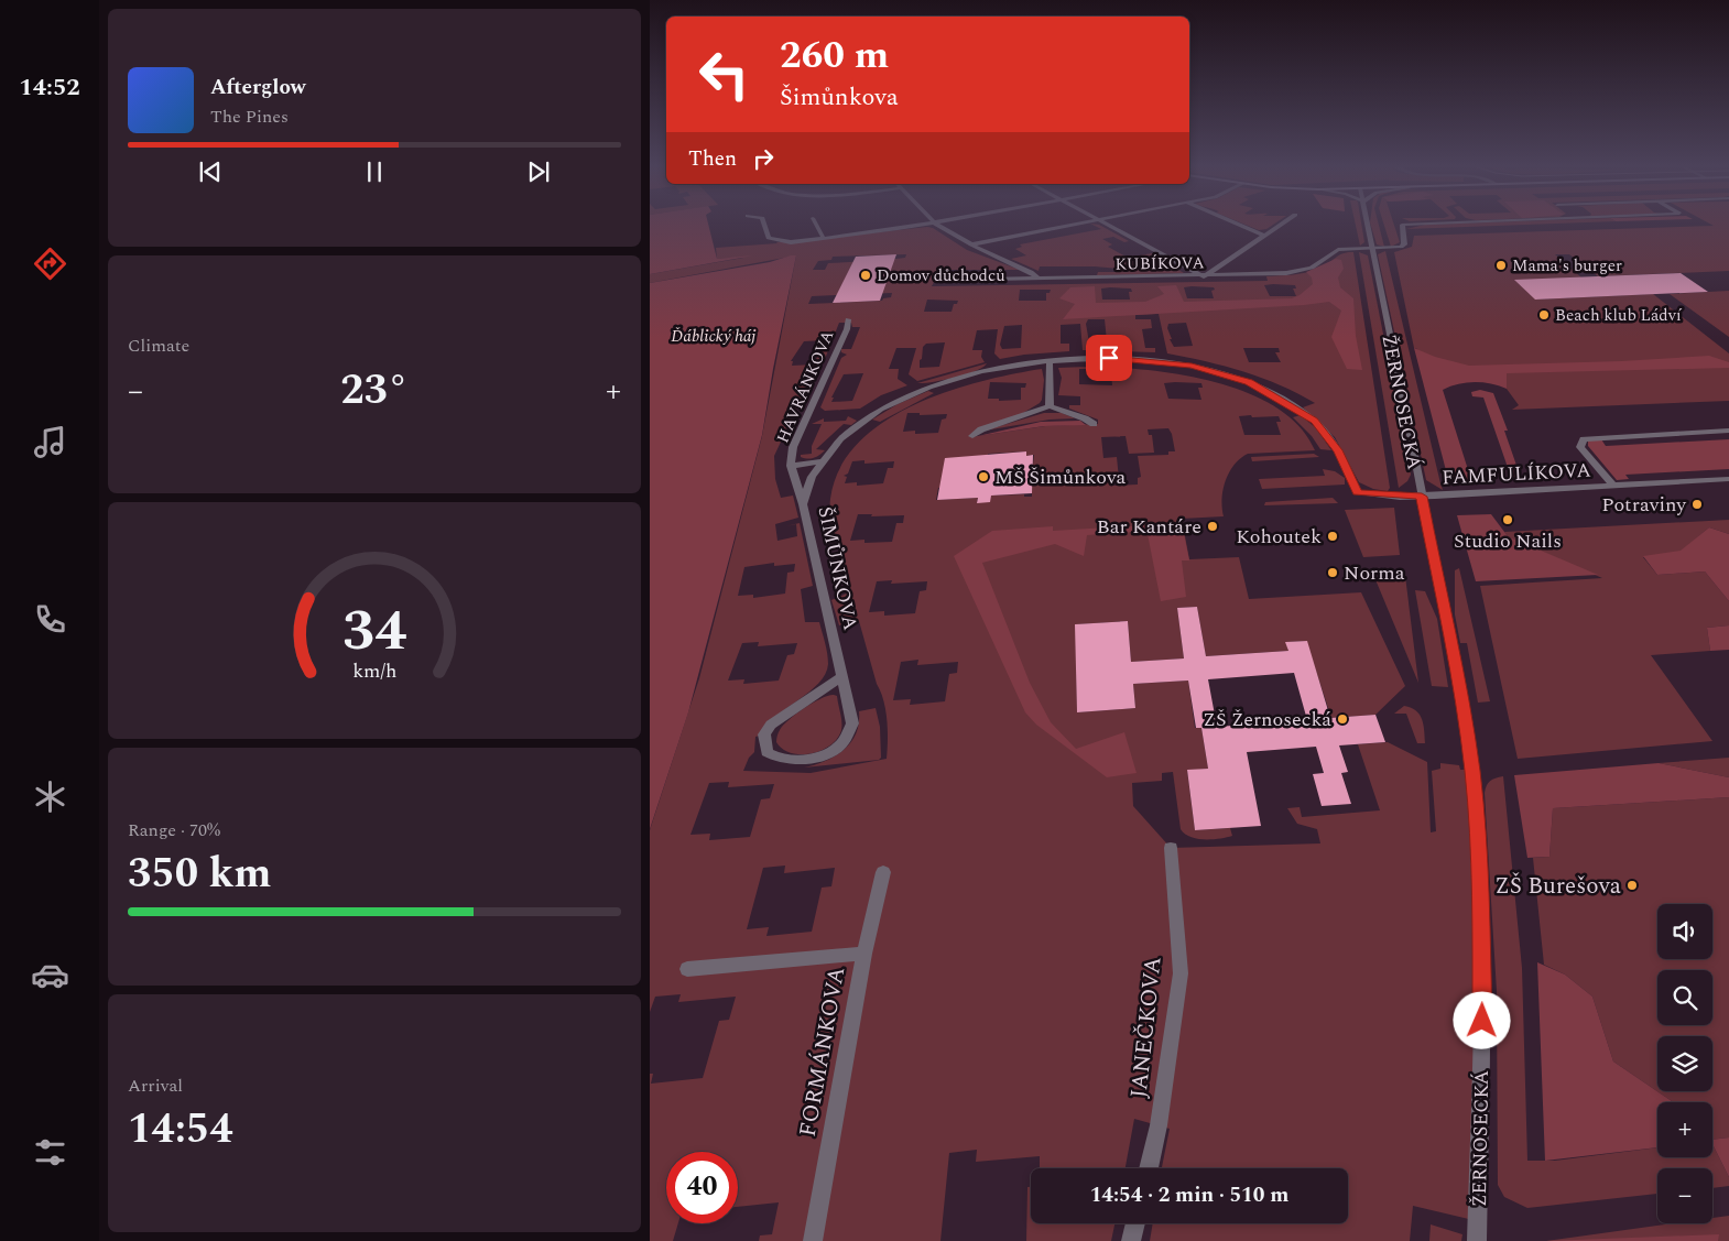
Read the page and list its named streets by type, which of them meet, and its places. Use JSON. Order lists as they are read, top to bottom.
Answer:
{
  "streets": {
    "street": [
      "KUBÍKOVA",
      "HAVRÁNKOVA",
      "ŽERNOSECKÁ",
      "FAMFULÍKOVA",
      "ŠIMŮNKOVA",
      "JANEČKOVA",
      "FORMÁNKOVA"
    ]
  },
  "crossings": [
    ["KUBÍKOVA", "ŽERNOSECKÁ"],
    ["HAVRÁNKOVA", "ŠIMŮNKOVA"],
    ["ŽERNOSECKÁ", "FAMFULÍKOVA"],
    ["ŽERNOSECKÁ", "ŠIMŮNKOVA"],
    ["FAMFULÍKOVA", "ŠIMŮNKOVA"]
  ],
  "parks": ["Ďáblický háj"],
  "places": [
    "Mama's burger",
    "Domov důchodců",
    "Beach klub Ládví",
    "MŠ Šimůnkova",
    "Potraviny",
    "Studio Nails",
    "Bar Kantáre",
    "Kohoutek",
    "Norma",
    "ZŠ Žernosecká",
    "ZŠ Burešova"
  ],
  "page": {
    "tabs": "14:52",
    "turn": ["260 m", "Šimůnkova"],
    "song": ["Afterglow", "The Pines"],
    "then": "Then",
    "tile": [
      "Climate",
      ["Range · 70%", "350 km"],
      ["Arrival", "14:54"]
    ],
    "heat": ["−", "23°", "+"],
    "map_buttons": ["+", "−"],
    "limit": "40",
    "trip": "14:54 · 2 min · 510 m",
    "gauge": ["34", "km/h"]
  }
}
